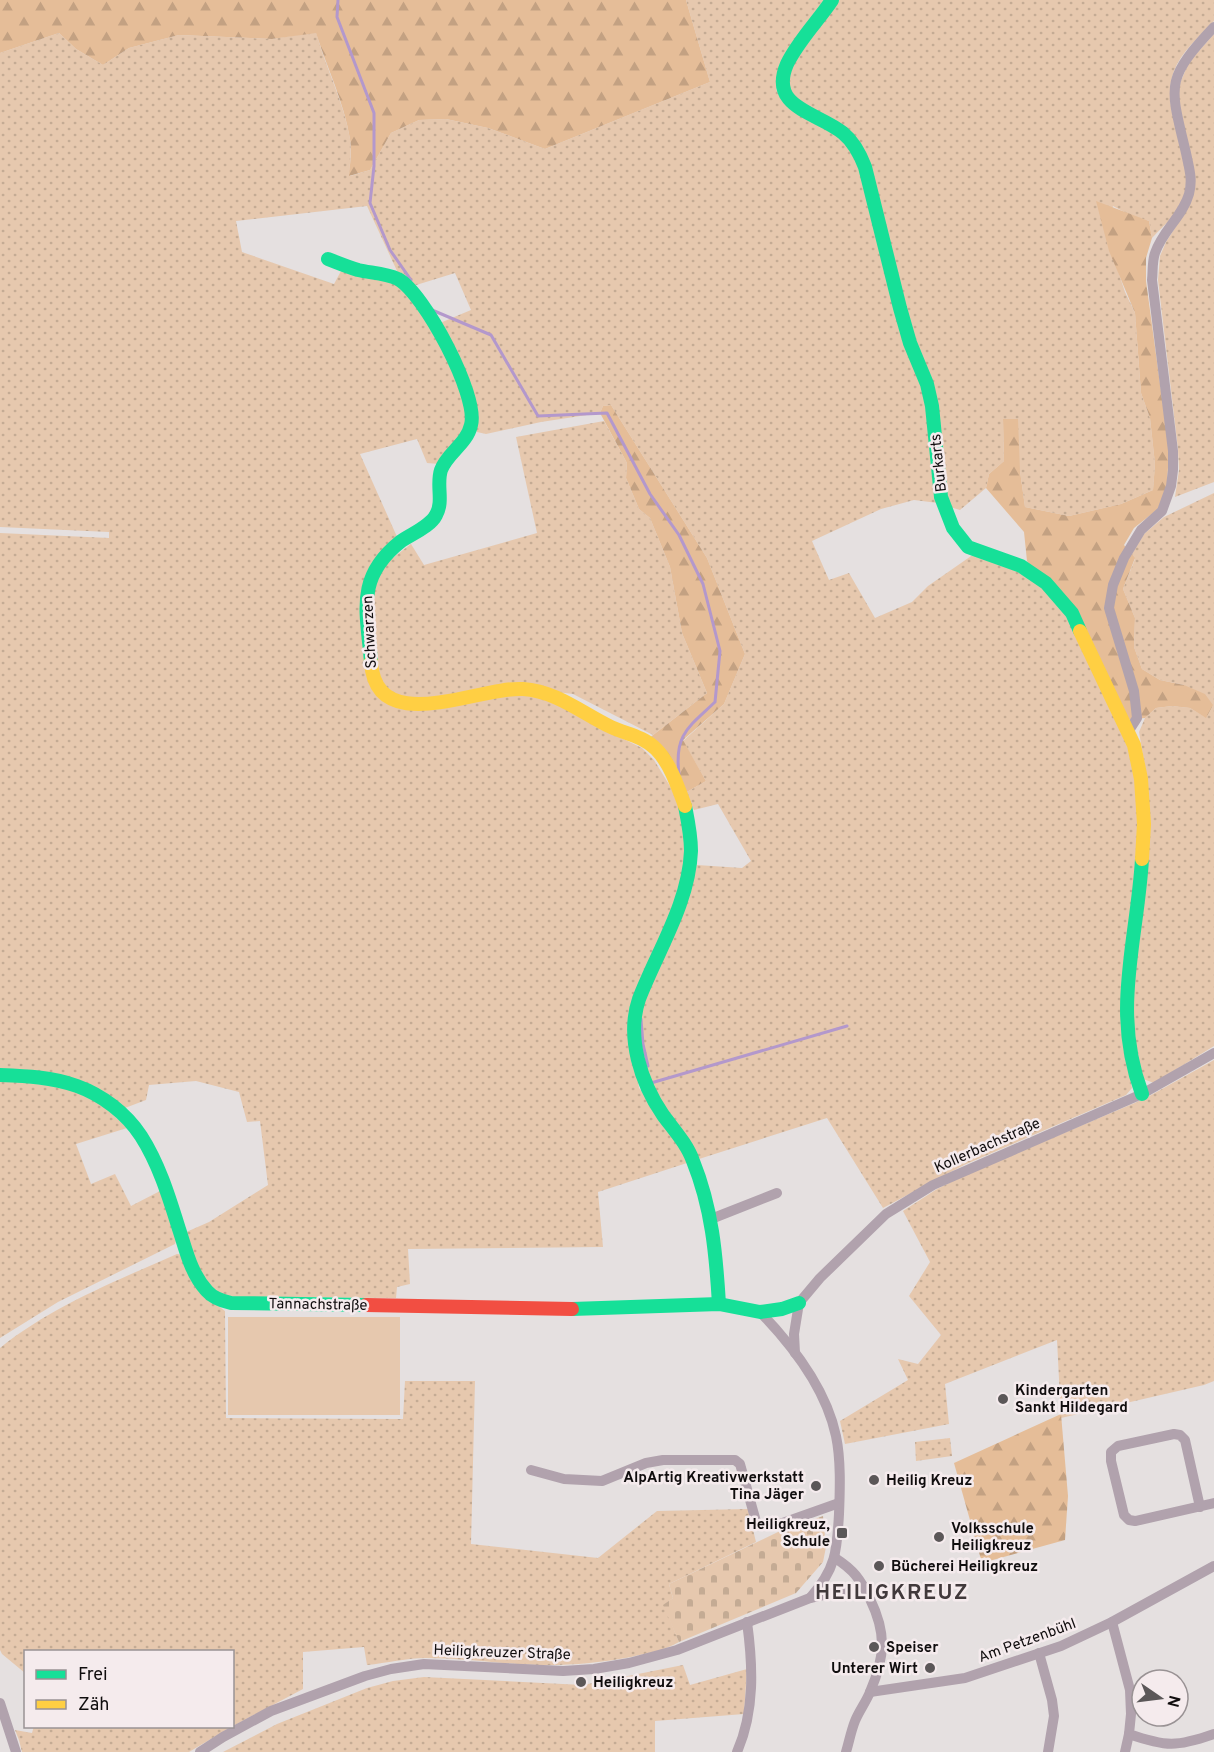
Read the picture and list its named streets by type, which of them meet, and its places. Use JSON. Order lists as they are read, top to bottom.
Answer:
{
  "streets": {
    "street": [
      "Burkarts",
      "Schwarzen",
      "Kollerbachstraße",
      "Tannachstraße",
      "Am Petzenbühl",
      "Heiligkreuzer Straße"
    ]
  },
  "crossings": [
    ["Burkarts", "Kollerbachstraße"],
    ["Kollerbachstraße", "Tannachstraße"]
  ],
  "districts": ["HEILIGKREUZ"],
  "places": {
    "other": [
      "Kindergarten Sankt Hildegard",
      "Heilig Kreuz",
      "AlpArtig Kreativwerkstatt Tina Jäger",
      "Volksschule Heiligkreuz",
      "Bücherei Heiligkreuz",
      "Speiser",
      "Unterer Wirt",
      "Heiligkreuz"
    ],
    "transit": ["Heiligkreuz, Schule"]
  },
  "legend": ["Frei", "Zäh"],
  "north": "right"
}
